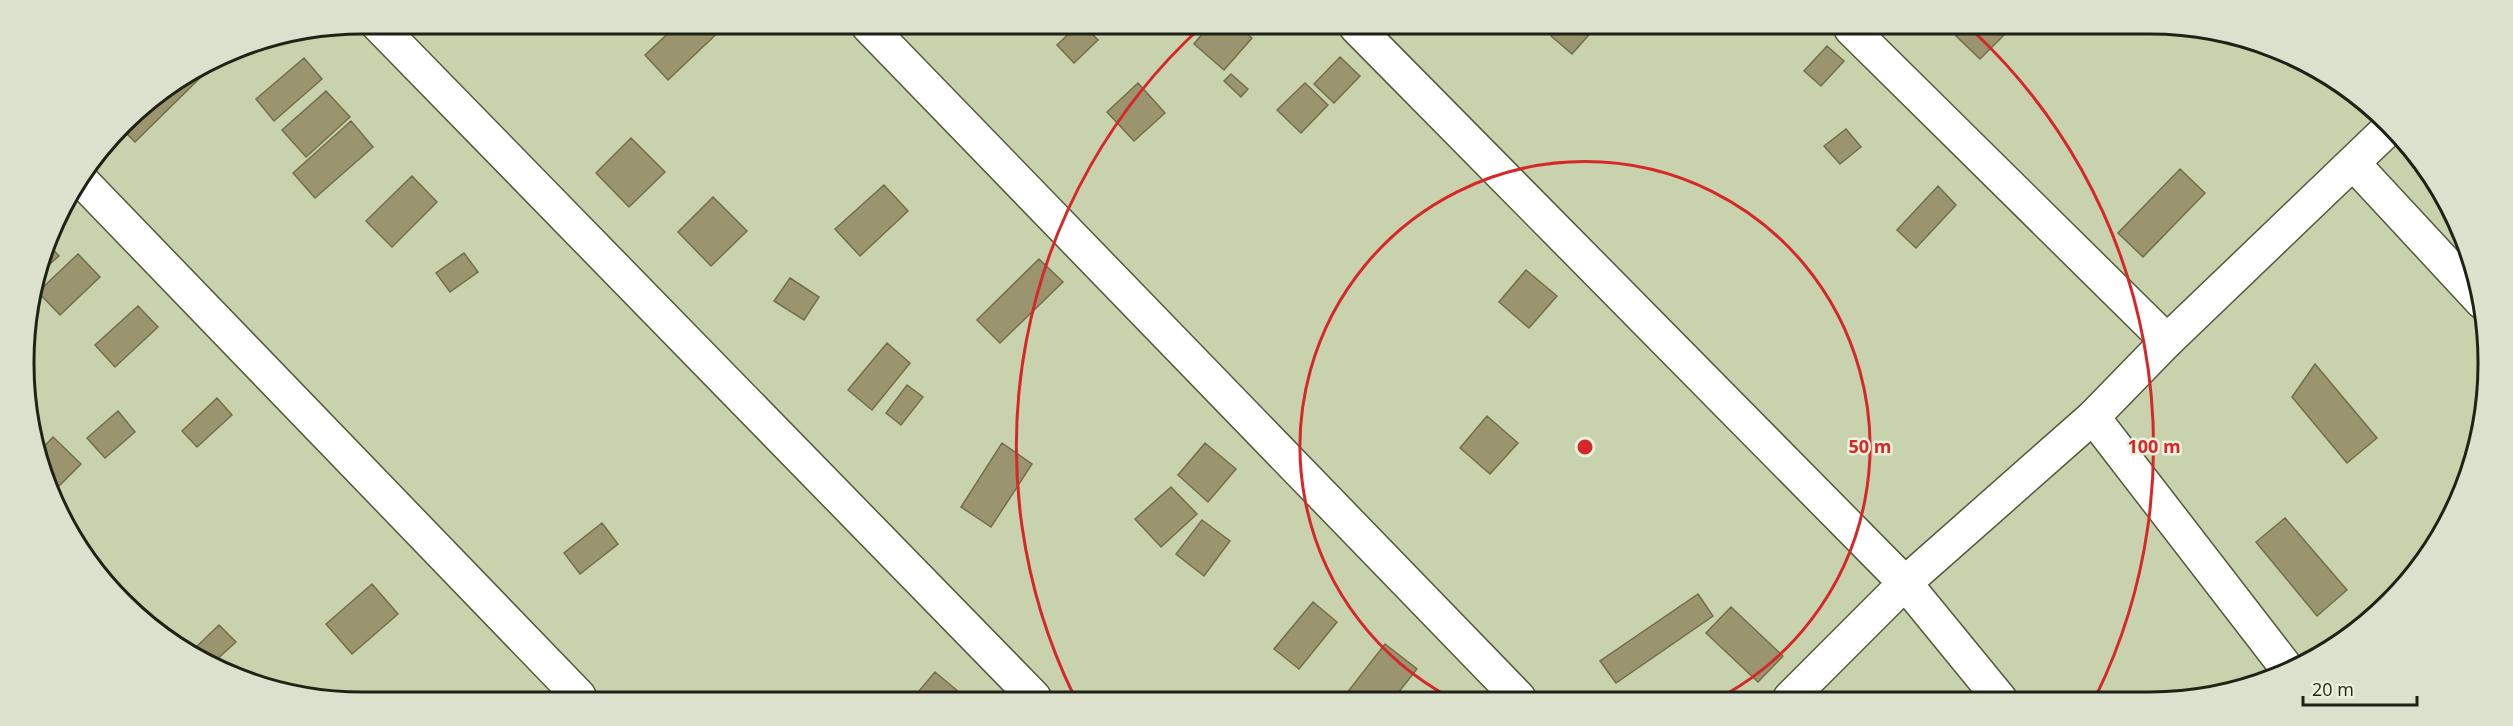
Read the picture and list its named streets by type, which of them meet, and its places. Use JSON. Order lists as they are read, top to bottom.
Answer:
{
  "scale_bar": "20 m",
  "rings": ["50 m", "100 m"]
}
